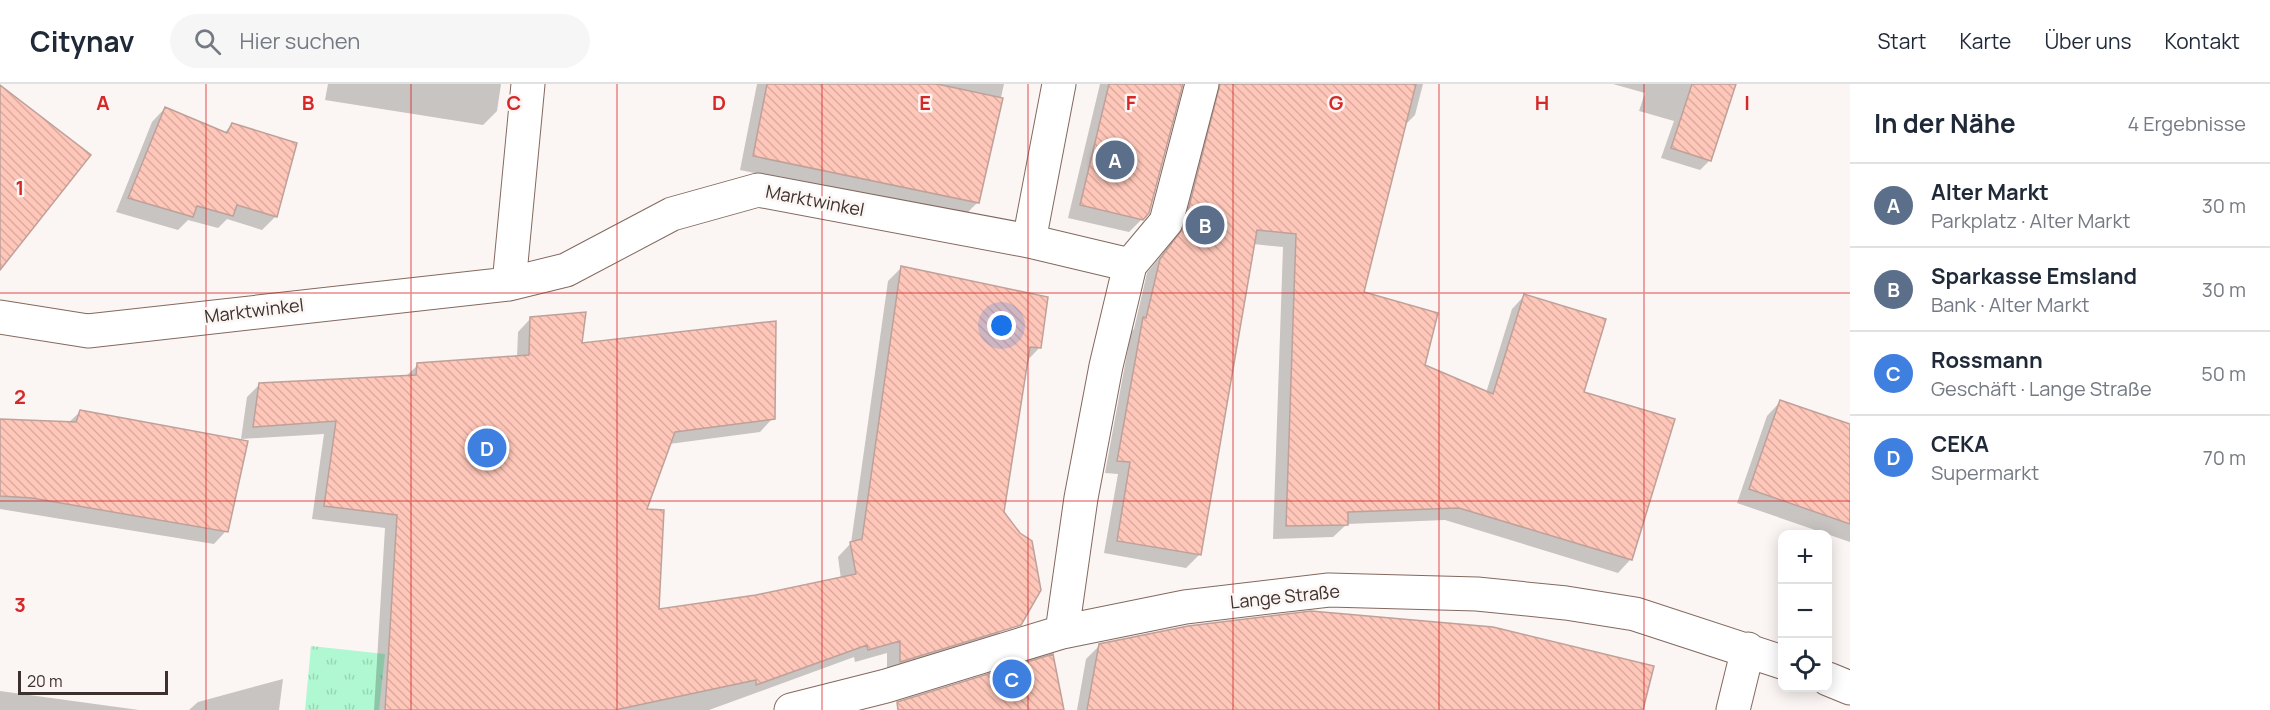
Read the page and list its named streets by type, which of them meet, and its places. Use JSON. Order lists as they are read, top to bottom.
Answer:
{
  "streets": {
    "street": ["Marktwinkel", "Lange Straße"]
  },
  "scale_bar": "20 m",
  "page": {
    "header": "Citynav",
    "search": "Hier suchen",
    "nav": [
      "Start",
      "Karte",
      "Über uns",
      "Kontakt"
    ],
    "heading": ["In der Nähe", "4 Ergebnisse"],
    "pins": [
      "A",
      "B",
      "D",
      "C"
    ],
    "list": [
      {
        "mark": "A",
        "name": "Alter Markt",
        "note": "Parkplatz · Alter Markt",
        "value": "30 m"
      },
      {
        "mark": "B",
        "name": "Sparkasse Emsland",
        "note": "Bank · Alter Markt",
        "value": "30 m"
      },
      {
        "mark": "C",
        "name": "Rossmann",
        "note": "Geschäft · Lange Straße",
        "value": "50 m"
      },
      {
        "mark": "D",
        "name": "CEKA",
        "note": "Supermarkt",
        "value": "70 m"
      }
    ],
    "map_buttons": ["+", "−"],
    "scale": "20 m"
  },
  "grid": {
    "columns": [
      "A",
      "B",
      "C",
      "D",
      "E",
      "F",
      "G",
      "H",
      "I"
    ],
    "rows": ["1", "2", "3"]
  }
}
